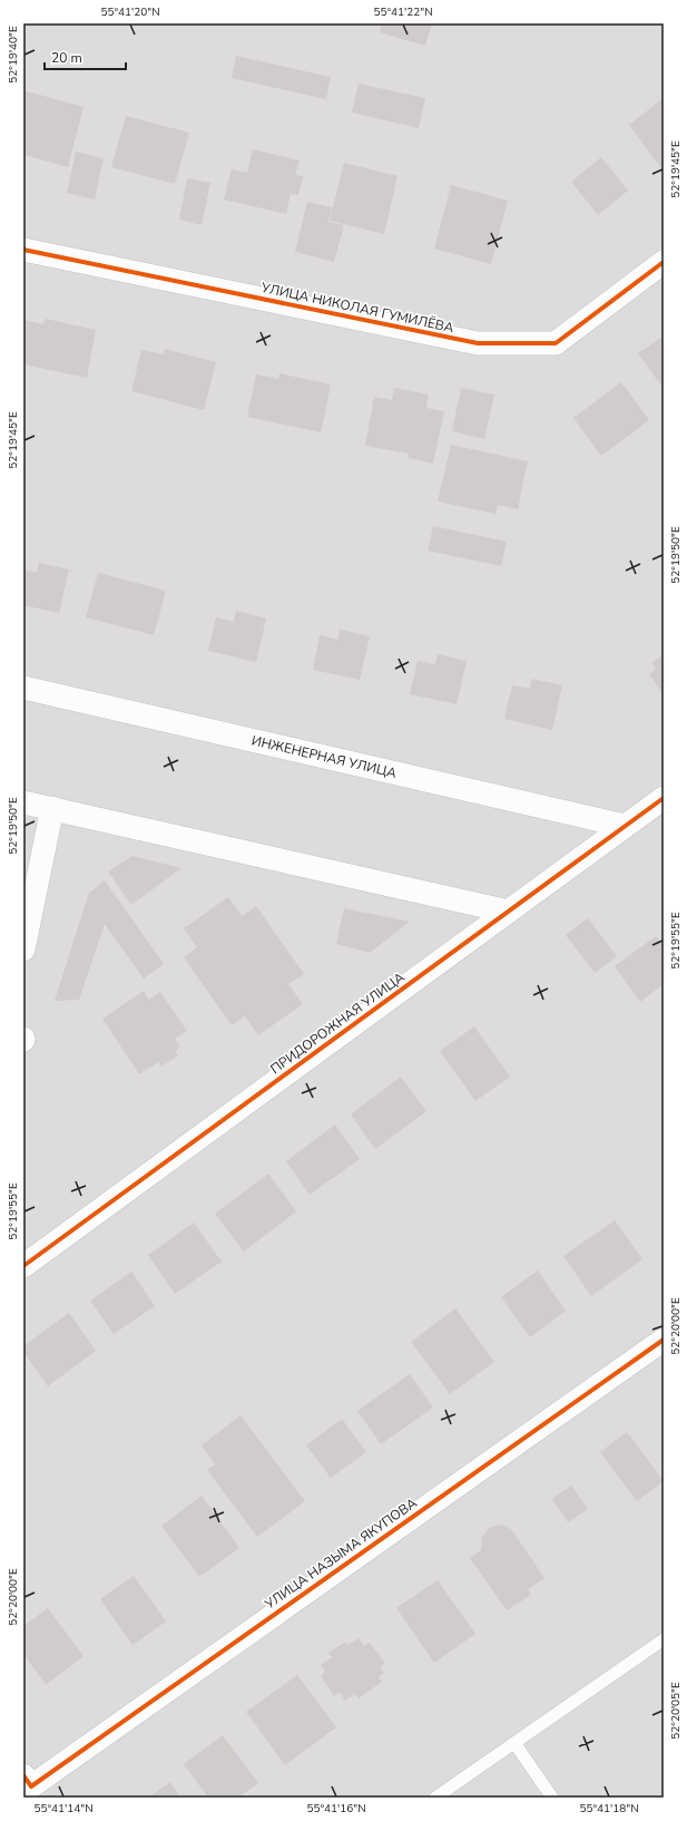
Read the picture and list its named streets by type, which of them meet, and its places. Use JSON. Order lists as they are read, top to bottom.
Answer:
{
  "streets": {
    "street": [
      "УЛИЦА НИКОЛАЯ ГУМИЛЁВА",
      "ИНЖЕНЕРНАЯ УЛИЦА",
      "ПРИДОРОЖНАЯ УЛИЦА",
      "УЛИЦА НАЗЫМА ЯКУПОВА"
    ]
  },
  "crossings": [
    ["ИНЖЕНЕРНАЯ УЛИЦА", "ПРИДОРОЖНАЯ УЛИЦА"]
  ],
  "scale_bar": "20 m",
  "coordinates": [
    "55°41'20\"N",
    "55°41'22\"N",
    "52°19'40\"E",
    "52°19'45\"E",
    "52°19'50\"E",
    "52°19'55\"E",
    "52°20'00\"E",
    "52°20'05\"E",
    "55°41'14\"N",
    "55°41'16\"N",
    "55°41'18\"N"
  ]
}
